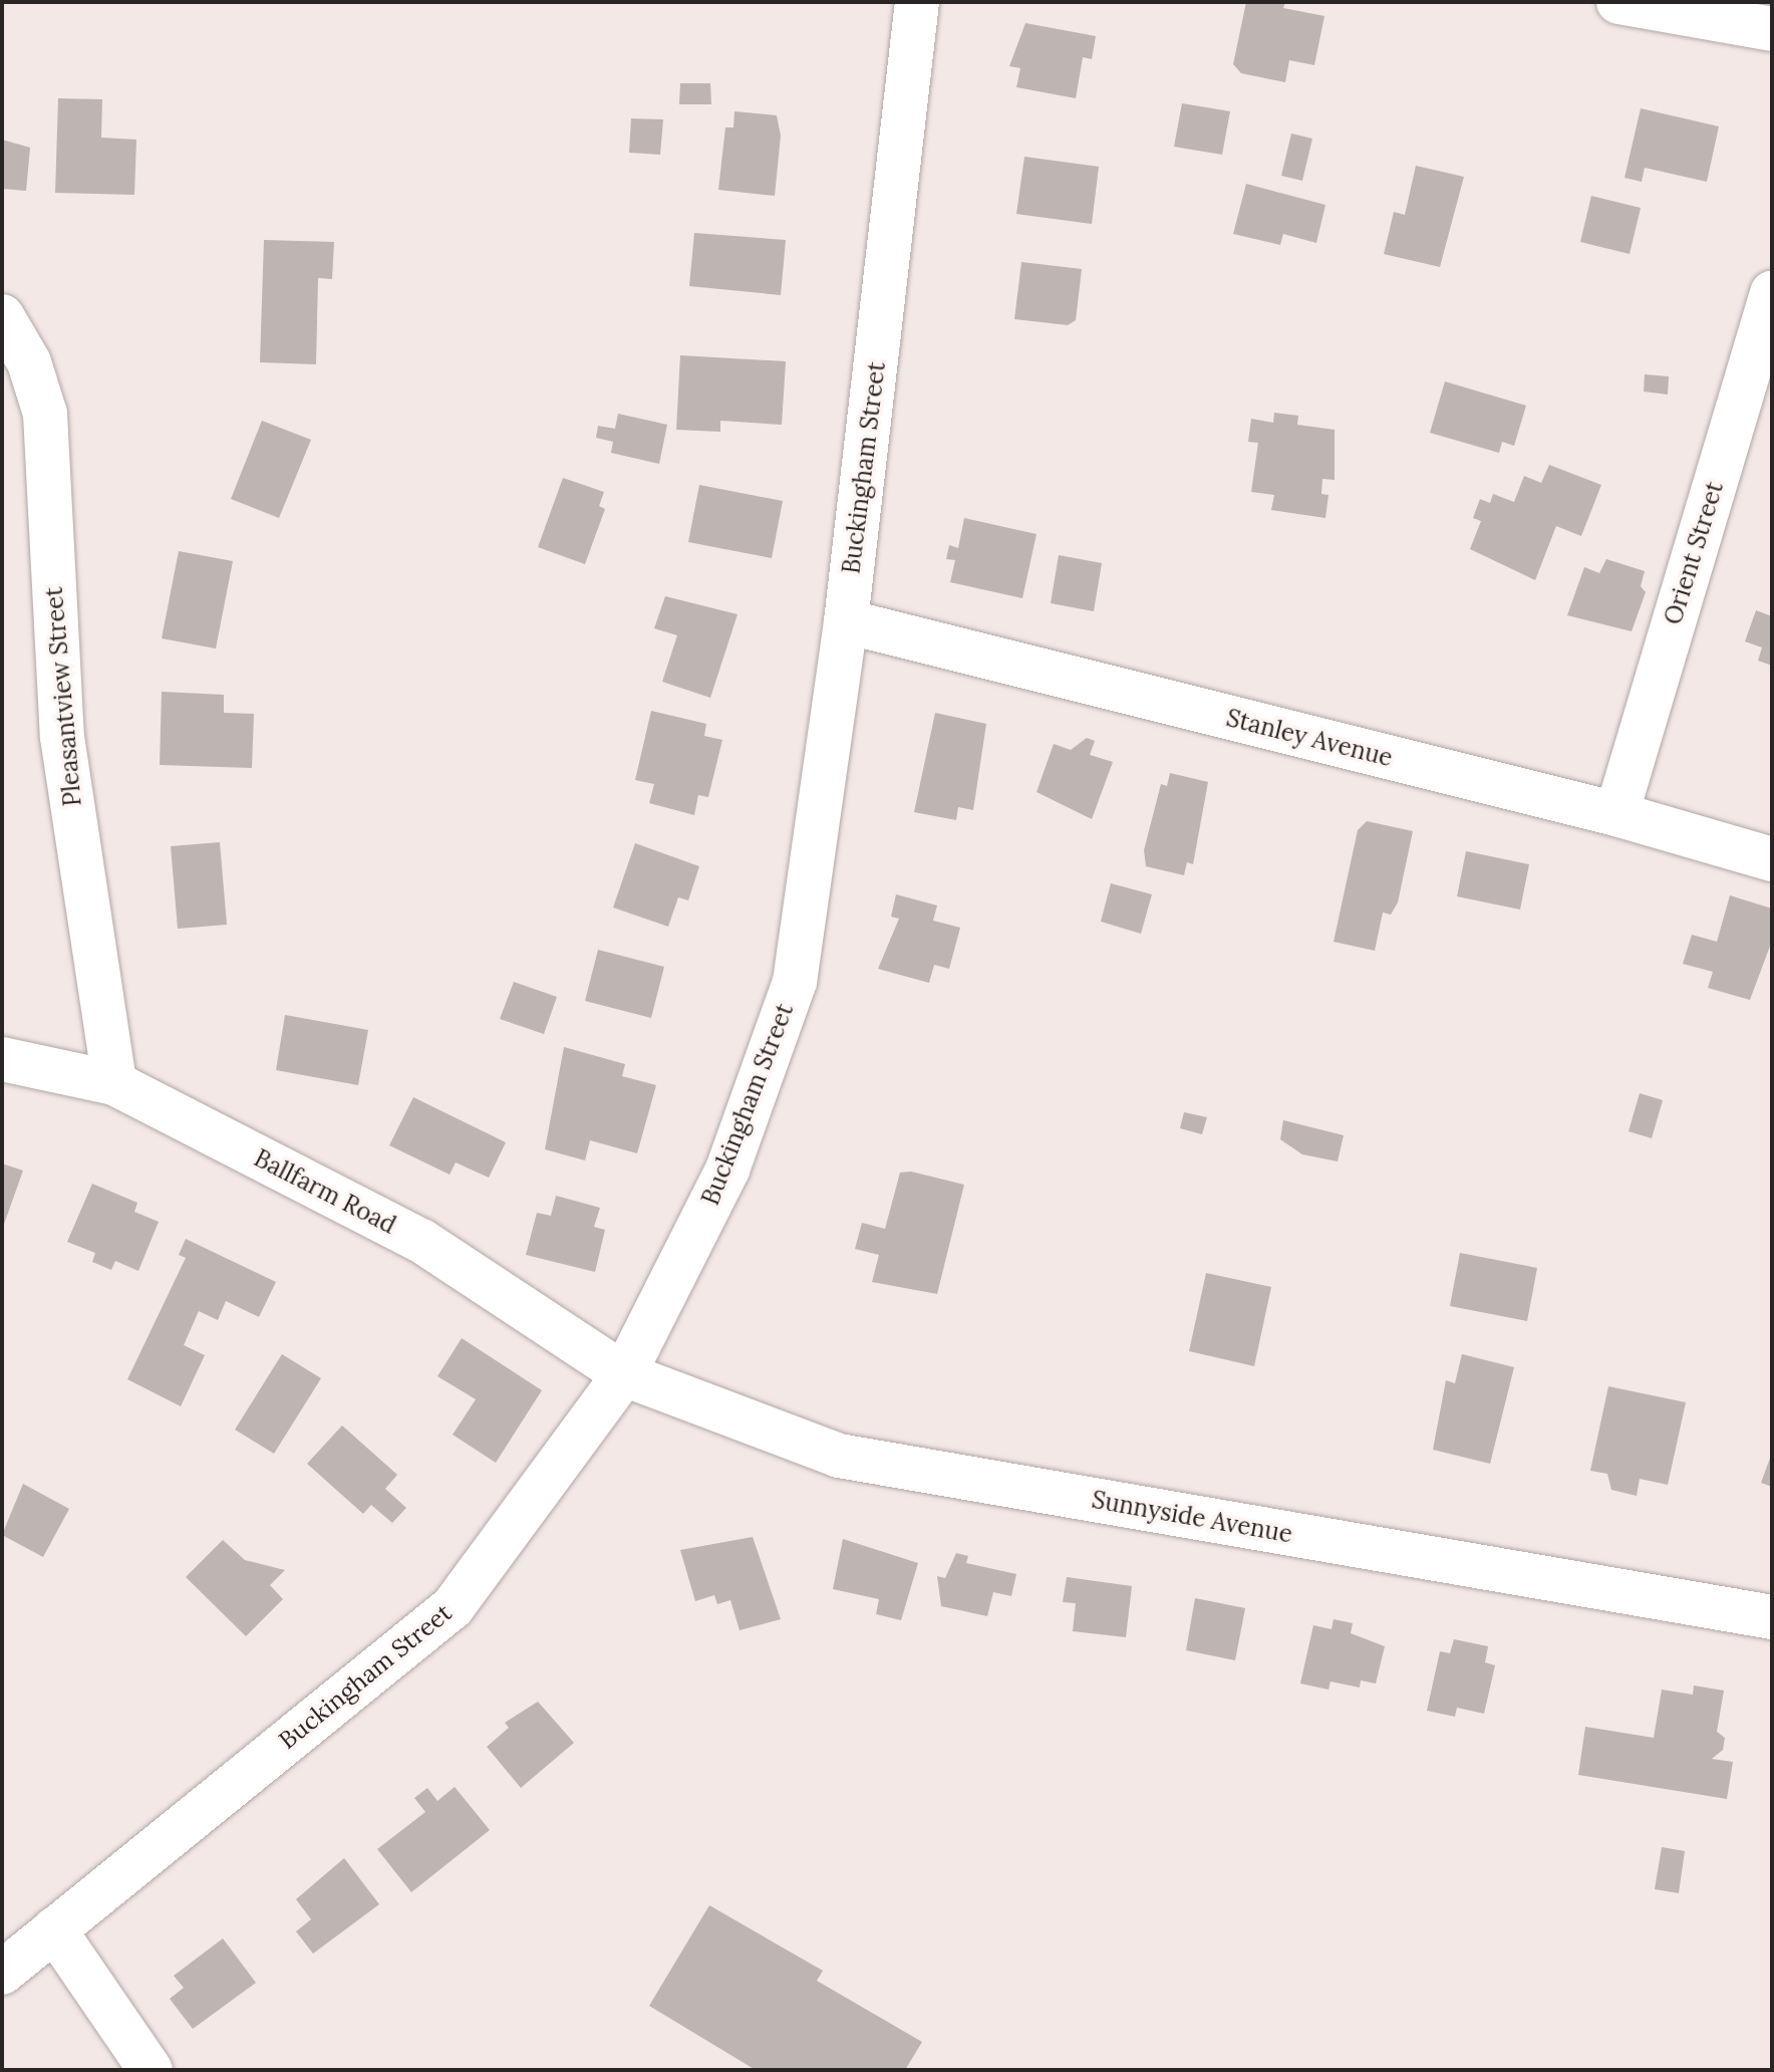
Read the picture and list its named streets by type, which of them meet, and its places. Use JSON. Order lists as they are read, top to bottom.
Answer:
{
  "streets": {
    "street": [
      "Buckingham Street",
      "Orient Street",
      "Pleasantview Street",
      "Stanley Avenue",
      "Ballfarm Road",
      "Sunnyside Avenue"
    ]
  },
  "crossings": [
    ["Buckingham Street", "Stanley Avenue"],
    ["Buckingham Street", "Ballfarm Road"],
    ["Buckingham Street", "Sunnyside Avenue"],
    ["Orient Street", "Stanley Avenue"],
    ["Pleasantview Street", "Ballfarm Road"],
    ["Ballfarm Road", "Sunnyside Avenue"]
  ]
}
